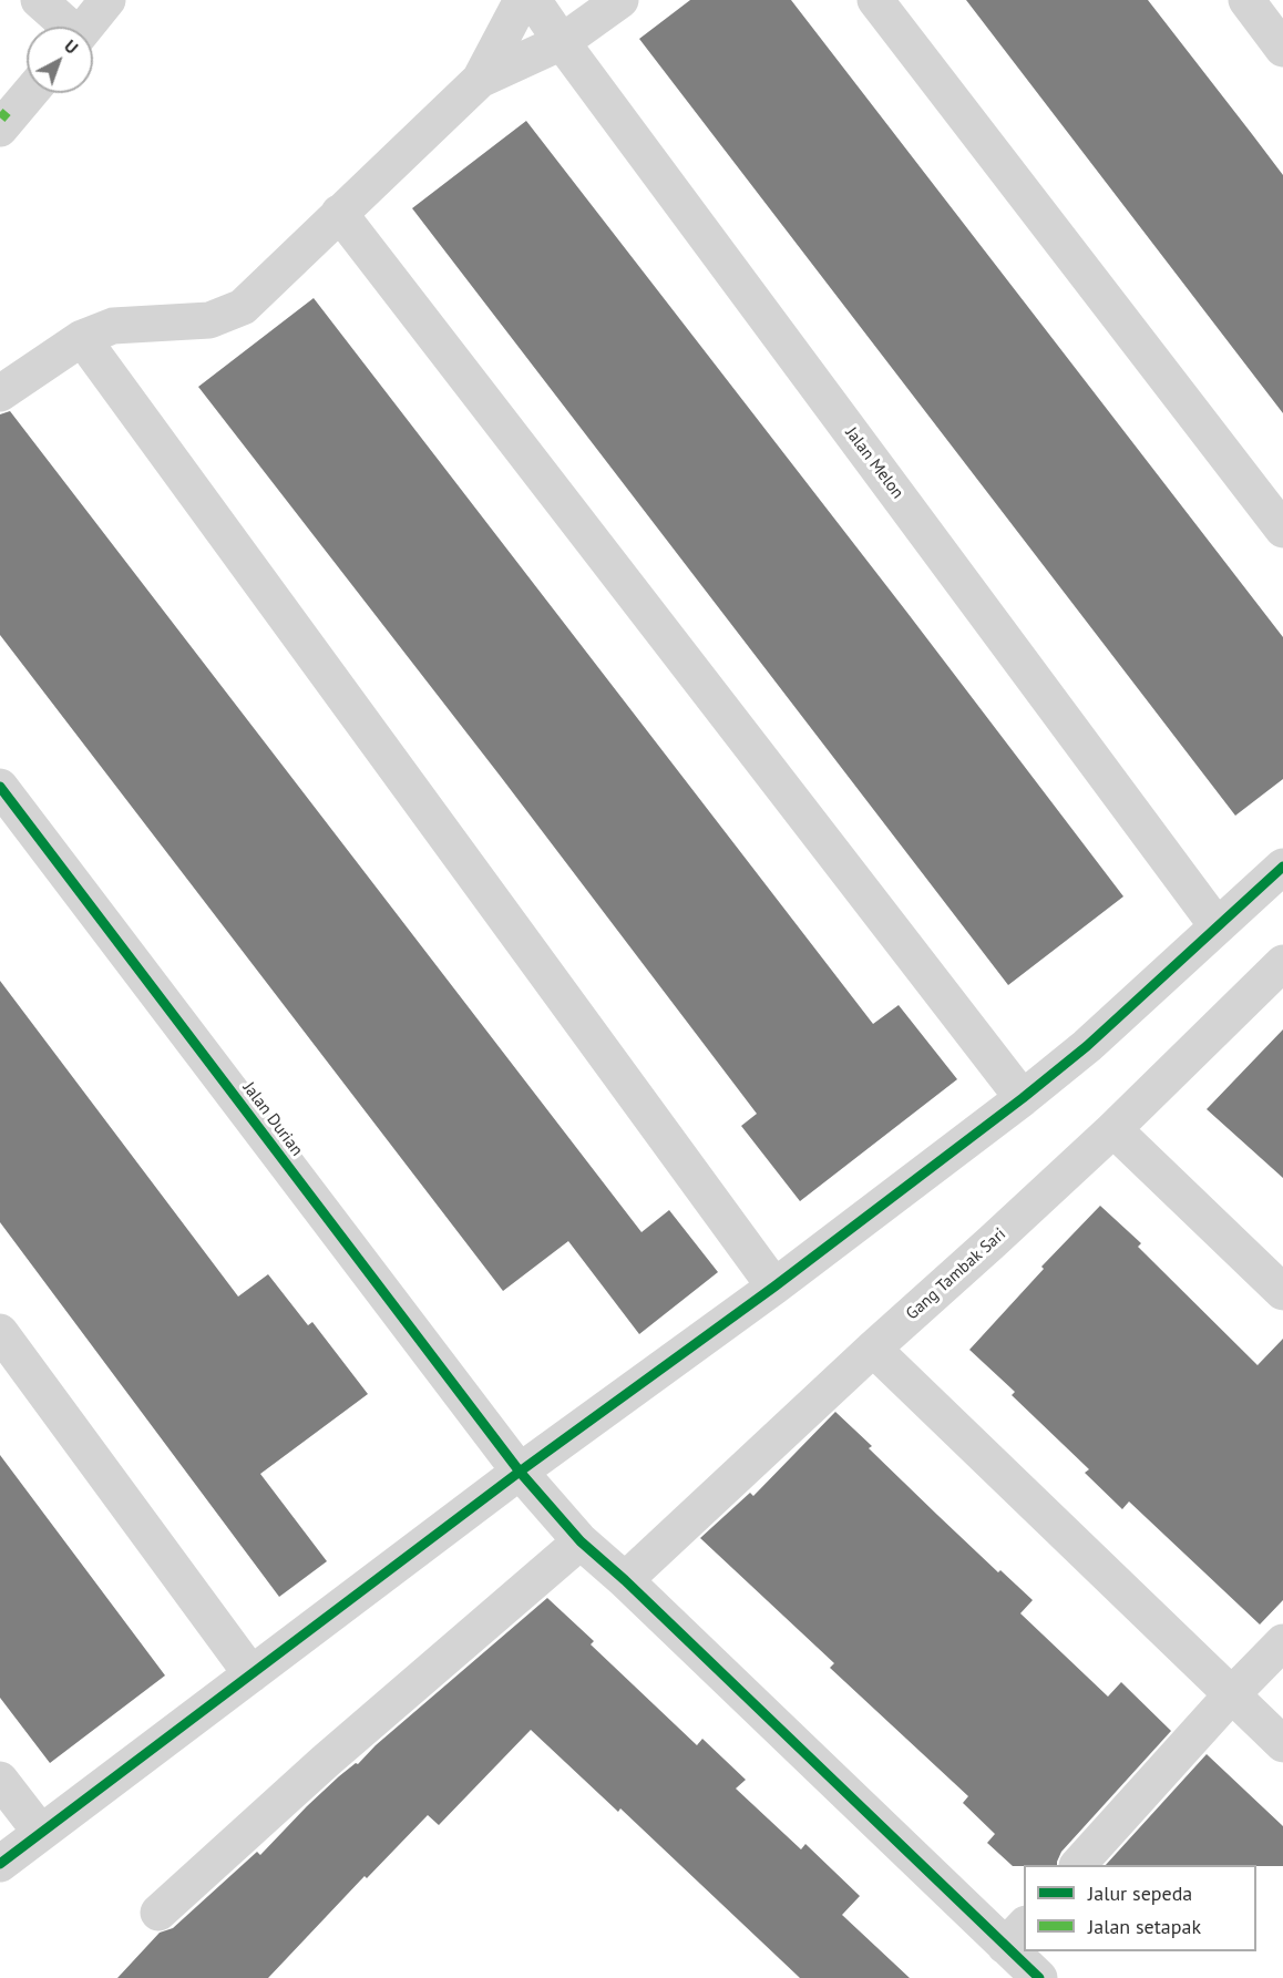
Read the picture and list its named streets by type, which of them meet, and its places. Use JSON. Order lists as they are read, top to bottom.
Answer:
{
  "streets": {
    "street": ["Jalan Melon", "Jalan Durian", "Gang Tambak Sari"]
  },
  "crossings": [
    ["Jalan Durian", "Gang Tambak Sari"]
  ],
  "legend": ["Jalur sepeda", "Jalan setapak"],
  "north": "top right"
}
